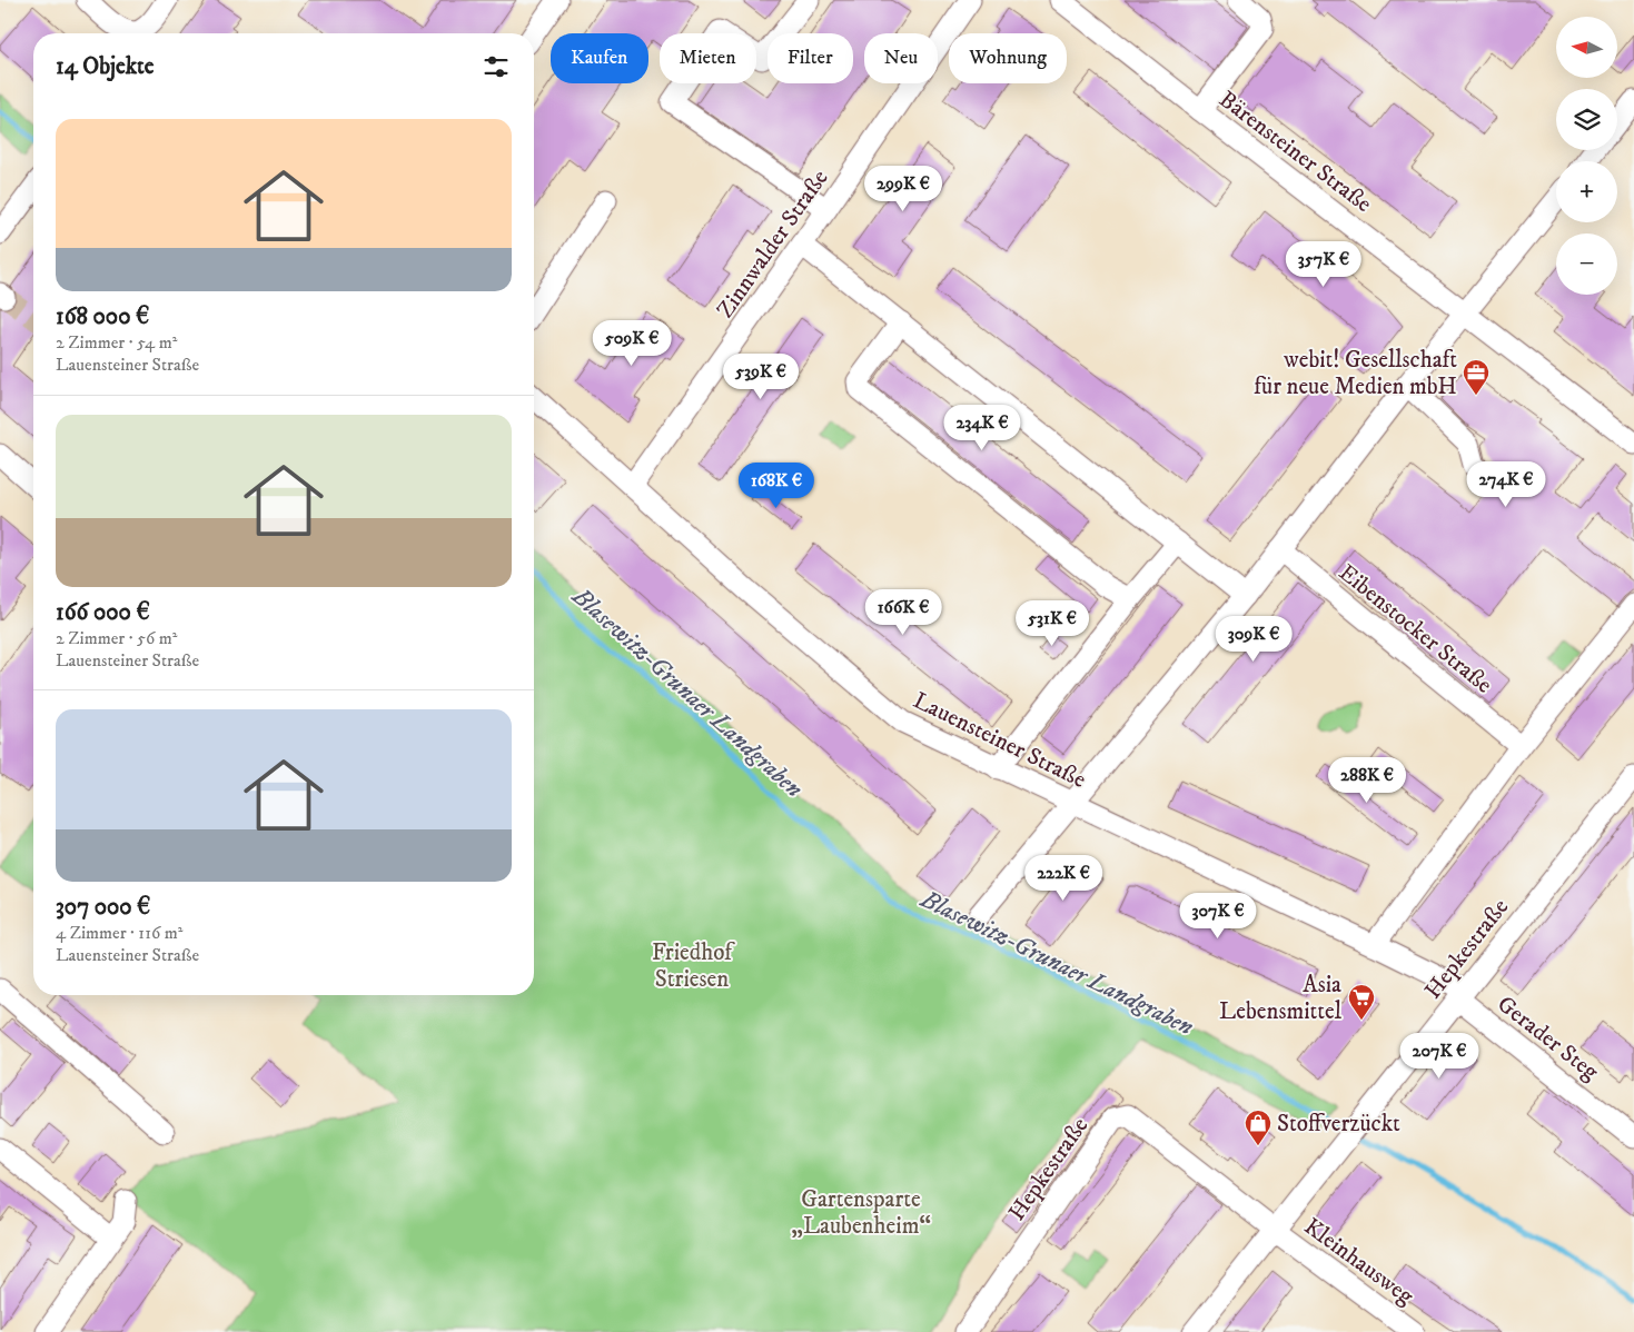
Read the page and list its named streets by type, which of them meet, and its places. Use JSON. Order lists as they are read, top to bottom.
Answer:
{
  "streets": {
    "street": [
      "Bärensteiner Straße",
      "Zinnwalder Straße",
      "Eibenstocker Straße",
      "Lauensteiner Straße",
      "Hepkestraße",
      "Gerader Steg",
      "Kleinhausweg"
    ]
  },
  "crossings": [
    ["Zinnwalder Straße", "Lauensteiner Straße"],
    ["Lauensteiner Straße", "Hepkestraße"],
    ["Lauensteiner Straße", "Gerader Steg"],
    ["Hepkestraße", "Gerader Steg"],
    ["Hepkestraße", "Kleinhausweg"]
  ],
  "water": ["Blasewitz‐Grunaer Landgraben"],
  "parks": ["Friedhof Striesen", "Gartensparte „Laubenheim“"],
  "places": {
    "office": ["webit! Gesellschaft für neue Medien mbH"],
    "supermarket": ["Asia Lebensmittel"],
    "shop": ["Stoffverzückt"]
  },
  "north": "left",
  "page": {
    "map_buttons": ["+", "−"],
    "chip": [
      "Kaufen",
      "Mieten",
      "Filter",
      "Neu",
      "Wohnung"
    ],
    "heading": "14 Objekte",
    "list": [
      {
        "name": "168 000 €",
        "note": "2 Zimmer · 54 m² · Lauensteiner Straße"
      },
      {
        "name": "166 000 €",
        "note": "2 Zimmer · 56 m² · Lauensteiner Straße"
      },
      {
        "name": "307 000 €",
        "note": "4 Zimmer · 116 m² · Lauensteiner Straße"
      }
    ],
    "price": [
      "299K €",
      "357K €",
      "509K €",
      "539K €",
      "234K €",
      "274K €",
      "168K €",
      "166K €",
      "531K €",
      "309K €",
      "288K €",
      "222K €",
      "307K €",
      "207K €"
    ]
  }
}
